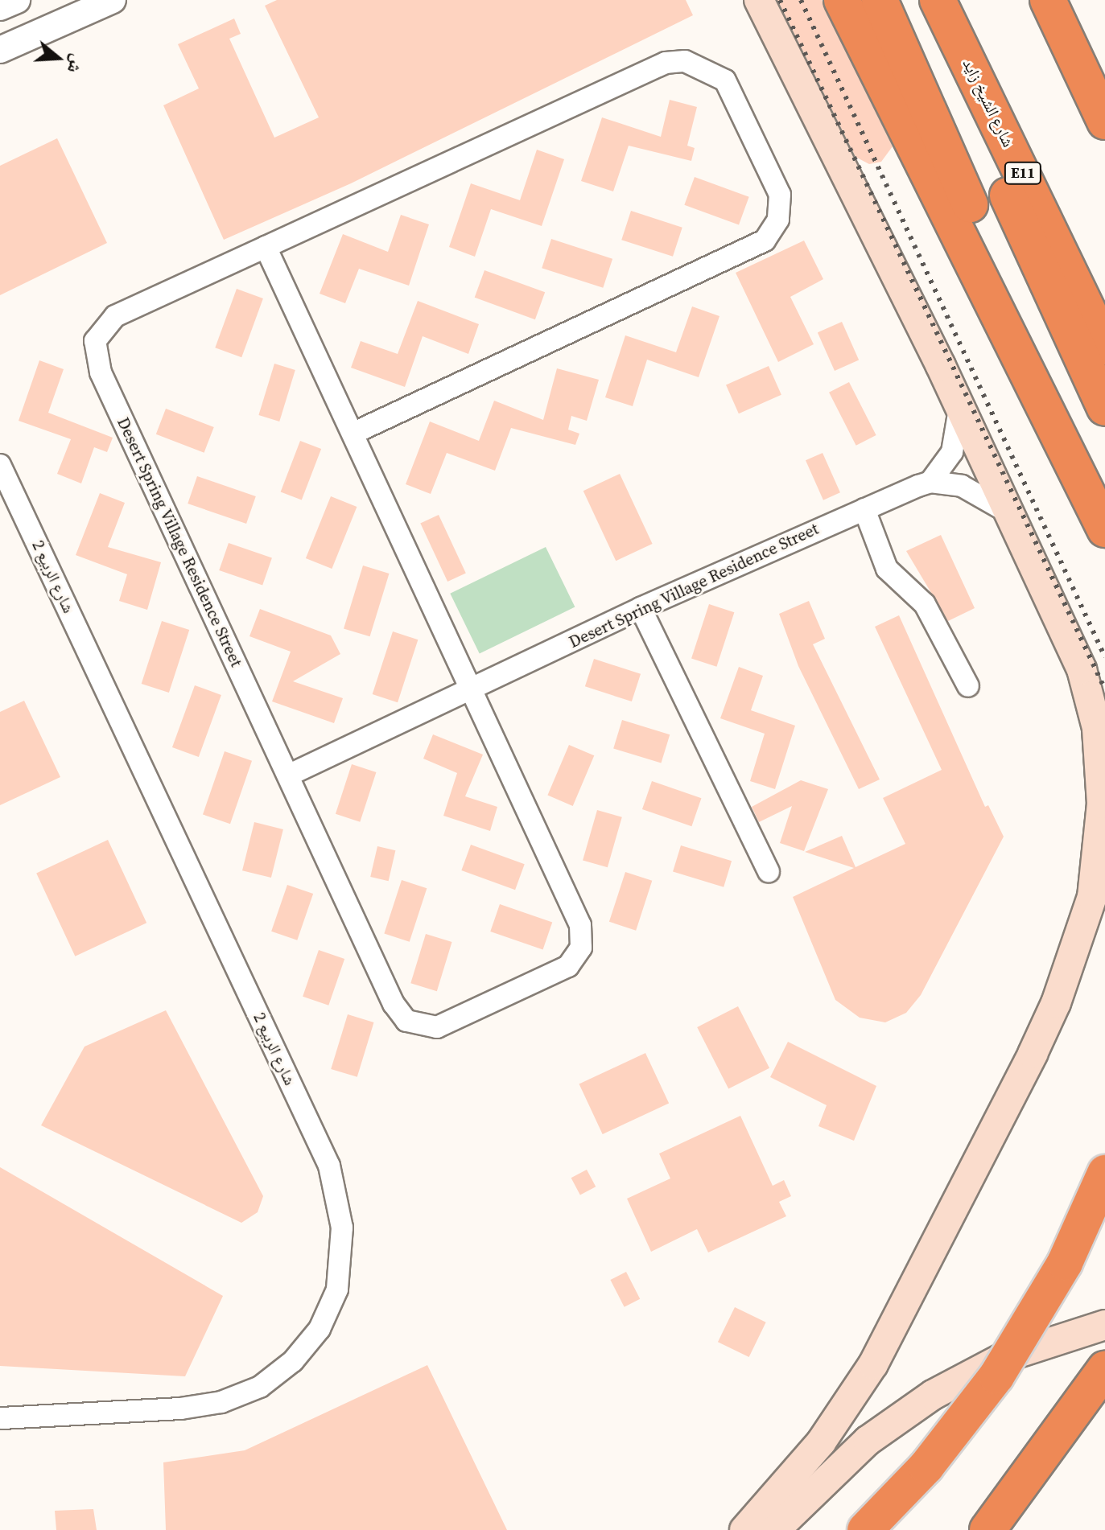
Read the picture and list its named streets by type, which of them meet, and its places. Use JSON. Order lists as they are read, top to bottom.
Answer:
{
  "streets": {
    "highway": ["شارع الشيخ زايد", "E11"],
    "street": ["Desert Spring Village Residence Street", "شارع الربيع 2"]
  },
  "north": "right"
}
